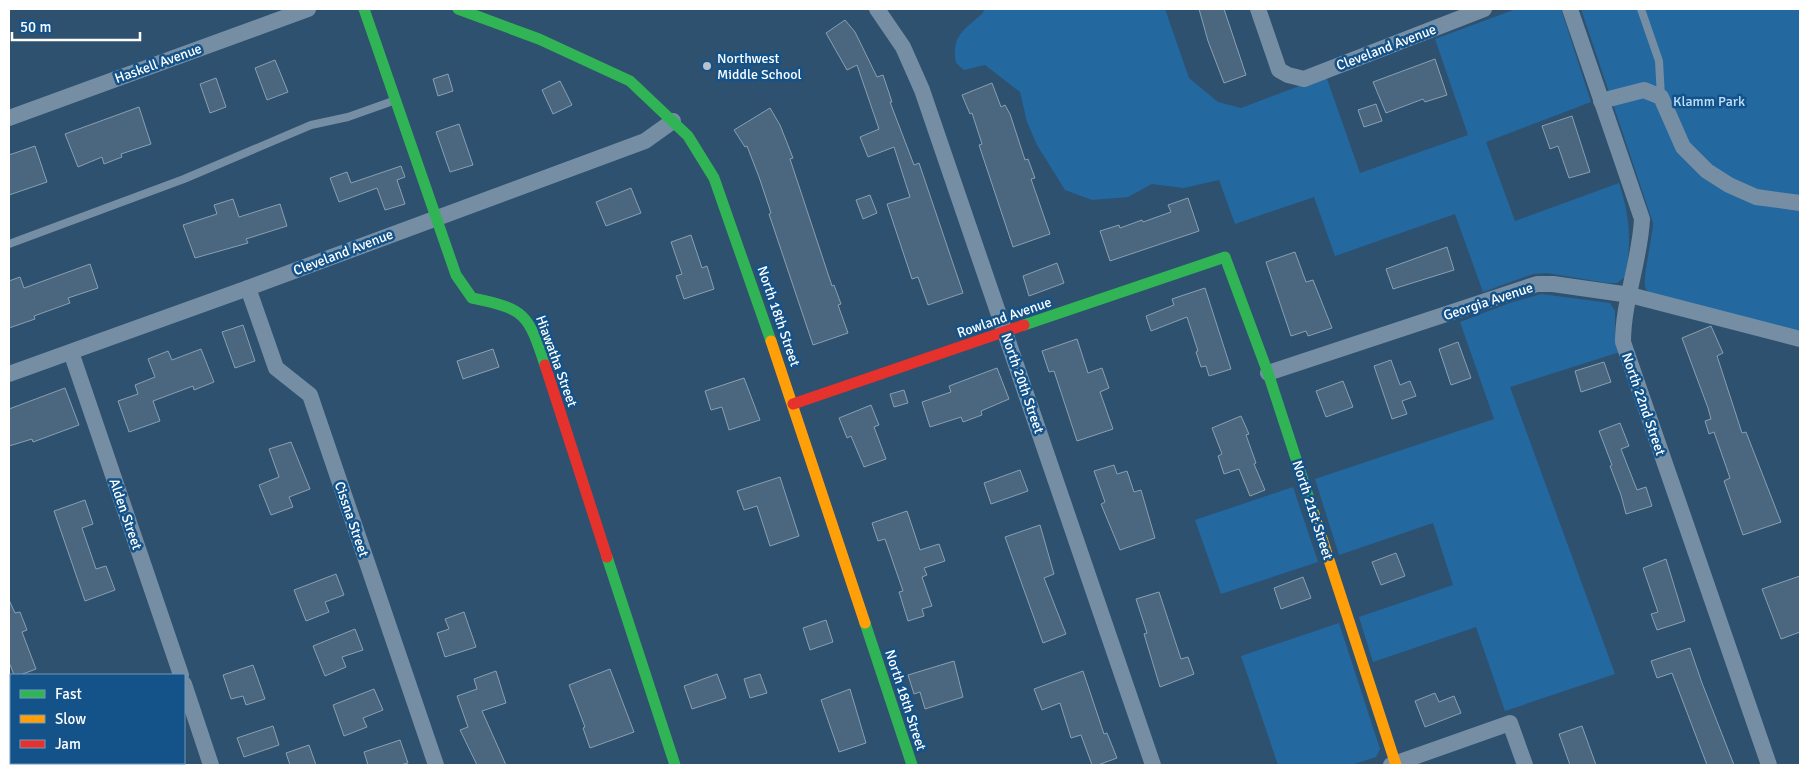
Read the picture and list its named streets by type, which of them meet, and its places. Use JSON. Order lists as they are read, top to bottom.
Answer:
{
  "streets": {
    "street": [
      "Cleveland Avenue",
      "Haskell Avenue",
      "Georgia Avenue",
      "North 18th Street",
      "Rowland Avenue",
      "Hiawatha Street",
      "North 20th Street",
      "North 22nd Street",
      "North 21st Street",
      "Alden Street",
      "Cissna Street"
    ]
  },
  "crossings": [
    ["Cleveland Avenue", "North 18th Street"],
    ["Cleveland Avenue", "Hiawatha Street"],
    ["Cleveland Avenue", "Alden Street"],
    ["Cleveland Avenue", "Cissna Street"],
    ["Georgia Avenue", "North 22nd Street"],
    ["Georgia Avenue", "North 21st Street"],
    ["North 18th Street", "Rowland Avenue"],
    ["Rowland Avenue", "North 20th Street"],
    ["Rowland Avenue", "North 21st Street"]
  ],
  "parks": ["Klamm Park"],
  "places": ["Northwest Middle School"],
  "legend": ["Fast", "Slow", "Jam"],
  "scale_bar": "50 m"
}
